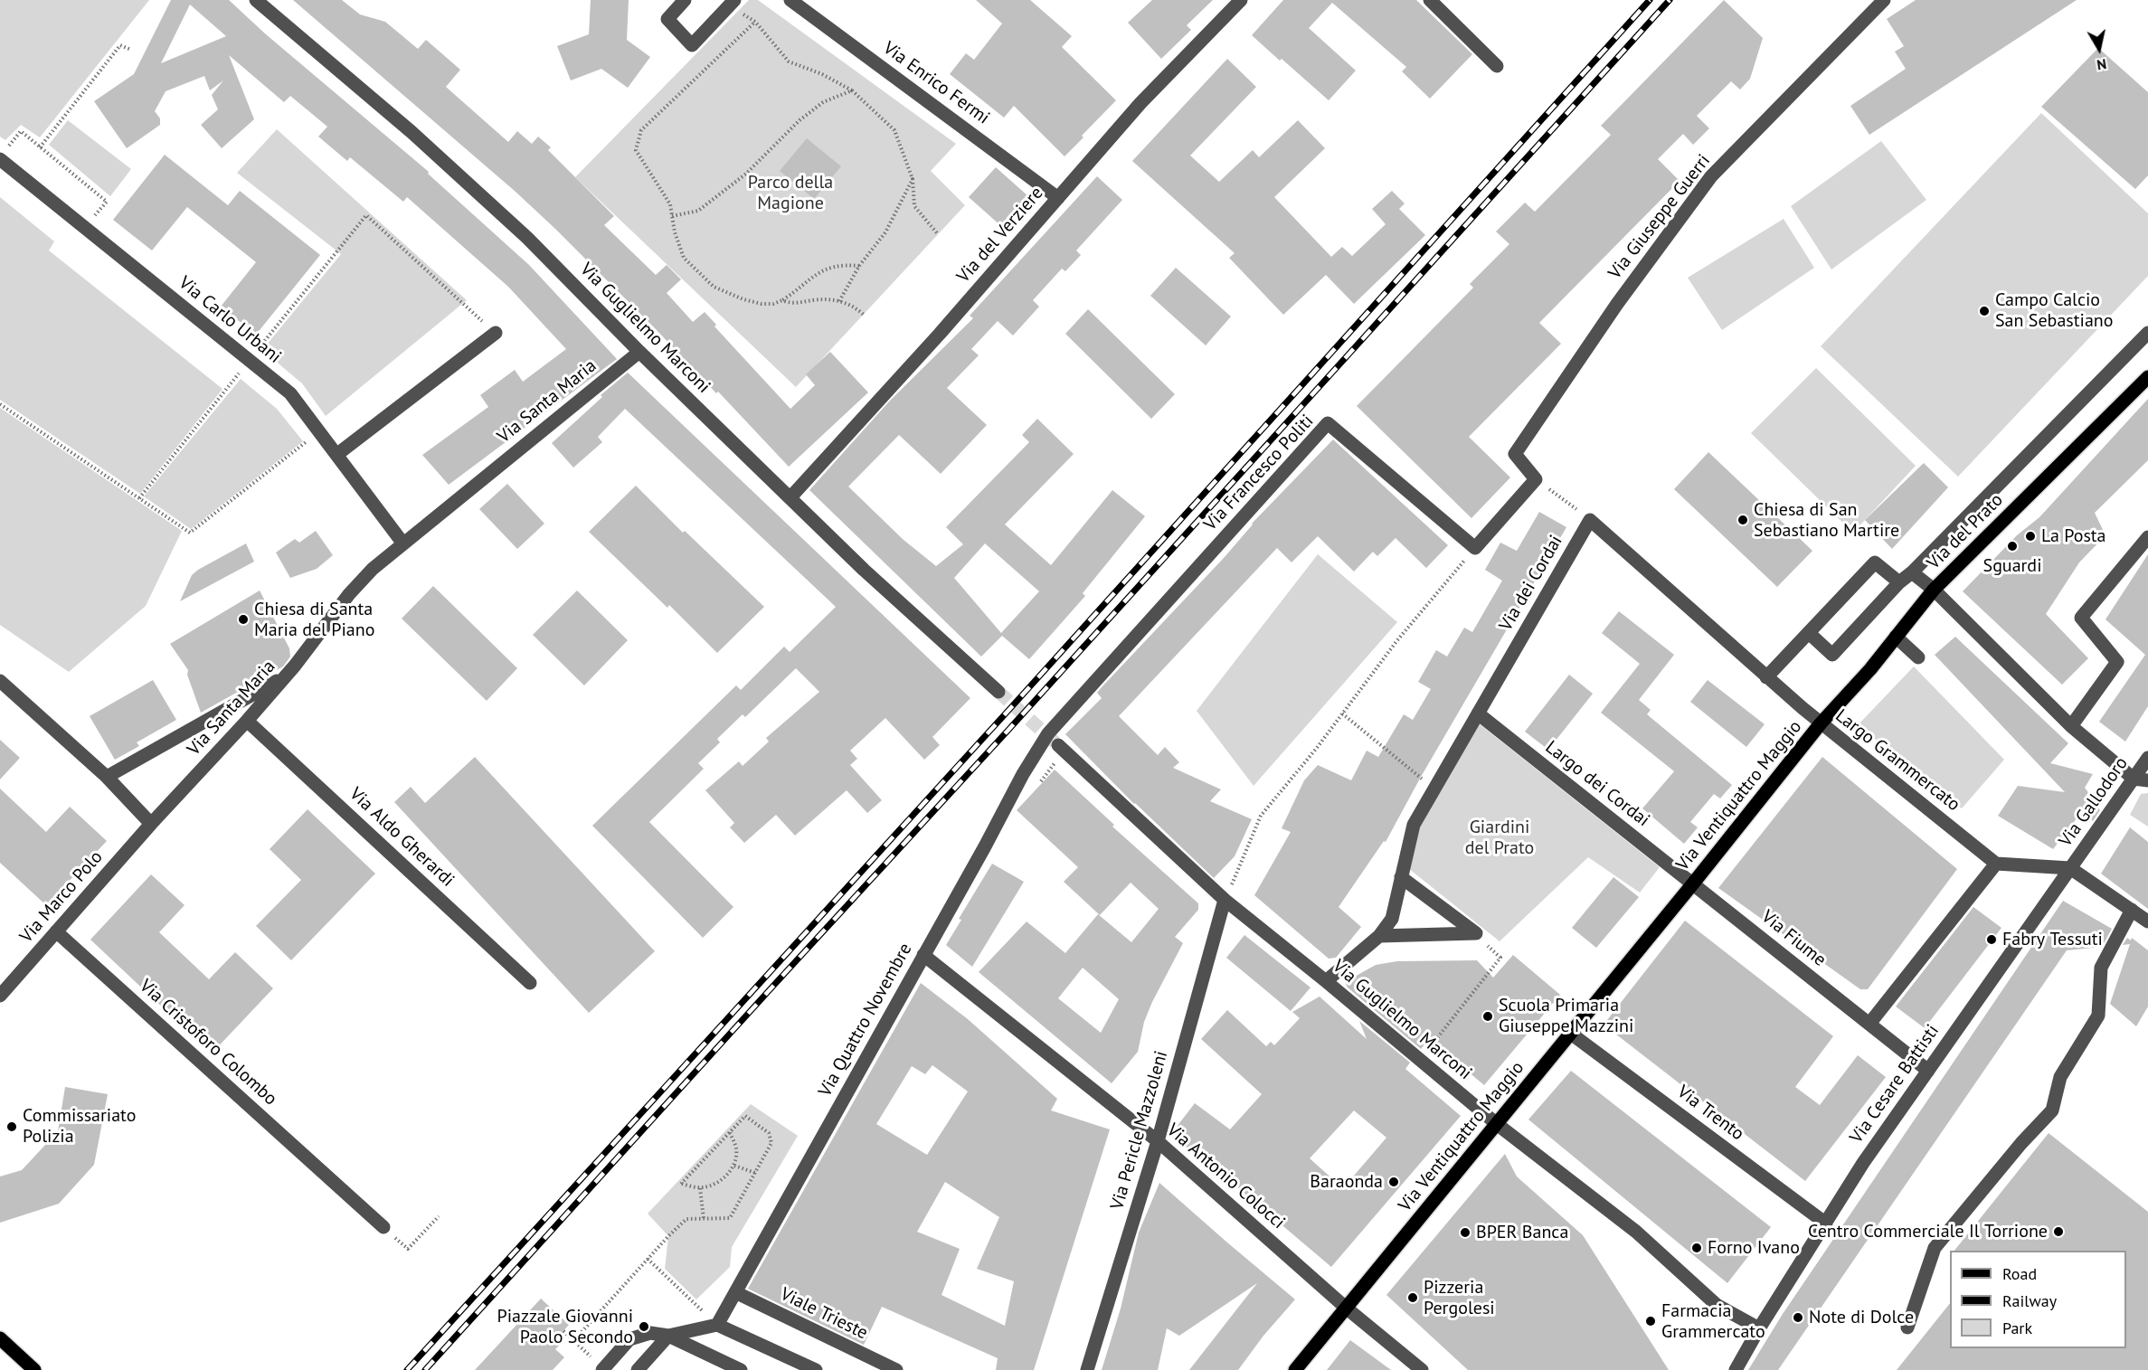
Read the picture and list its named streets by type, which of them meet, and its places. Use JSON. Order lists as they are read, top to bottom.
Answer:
{
  "streets": {
    "main road": ["Via del Prato", "Via Ventiquattro Maggio"],
    "street": [
      "Via Enrico Fermi",
      "Via Giuseppe Guerri",
      "Via del Verziere",
      "Via Carlo Urbani",
      "Via Guglielmo Marconi",
      "Via Santa Maria",
      "Via Francesco Politi",
      "Via dei Cordai",
      "Largo Grammercato",
      "Largo dei Cordai",
      "Via Gallodoro",
      "Via Aldo Gherardi",
      "Via Marco Polo",
      "Via Fiume",
      "Via Quattro Novembre",
      "Via Cristoforo Colombo",
      "Via Cesare Battisti",
      "Via Trento",
      "Via Pericle Mazzoleni",
      "Via Antonio Colocci",
      "Viale Trieste"
    ]
  },
  "crossings": [
    ["Via Enrico Fermi", "Via del Verziere"],
    ["Via del Verziere", "Via Guglielmo Marconi"],
    ["Via Carlo Urbani", "Via Santa Maria"],
    ["Via Guglielmo Marconi", "Via Santa Maria"],
    ["Via Guglielmo Marconi", "Via dei Cordai"],
    ["Via Guglielmo Marconi", "Via Ventiquattro Maggio"],
    ["Via Guglielmo Marconi", "Via Cesare Battisti"],
    ["Via Guglielmo Marconi", "Via Pericle Mazzoleni"],
    ["Via Santa Maria", "Via Aldo Gherardi"],
    ["Via Santa Maria", "Via Marco Polo"],
    ["Via Francesco Politi", "Via Quattro Novembre"],
    ["Via del Prato", "Largo Grammercato"],
    ["Via del Prato", "Via Ventiquattro Maggio"],
    ["Via dei Cordai", "Largo dei Cordai"],
    ["Largo Grammercato", "Via Ventiquattro Maggio"],
    ["Largo dei Cordai", "Via Ventiquattro Maggio"],
    ["Largo dei Cordai", "Via Fiume"],
    ["Via Ventiquattro Maggio", "Via Fiume"],
    ["Via Ventiquattro Maggio", "Via Trento"],
    ["Via Ventiquattro Maggio", "Via Antonio Colocci"],
    ["Via Gallodoro", "Via Cesare Battisti"],
    ["Via Marco Polo", "Via Cristoforo Colombo"],
    ["Via Fiume", "Via Cesare Battisti"],
    ["Via Quattro Novembre", "Via Antonio Colocci"],
    ["Via Quattro Novembre", "Viale Trieste"],
    ["Via Cesare Battisti", "Via Trento"],
    ["Via Pericle Mazzoleni", "Via Antonio Colocci"]
  ],
  "parks": ["Parco della Magione", "Giardini del Prato"],
  "places": [
    "Campo Calcio San Sebastiano",
    "Chiesa di San Sebastiano Martire",
    "La Posta",
    "Sguardi",
    "Chiesa di Santa Maria del Piano",
    "Fabry Tessuti",
    "Scuola Primaria Giuseppe Mazzini",
    "Commissariato Polizia",
    "Baraonda",
    "Centro Commerciale Il Torrione",
    "BPER Banca",
    "Forno Ivano",
    "Pizzeria Pergolesi",
    "Note di Dolce",
    "Farmacia Grammercato",
    "Piazzale Giovanni Paolo Secondo"
  ],
  "legend": ["Road", "Railway", "Park"],
  "north": "bottom"
}
